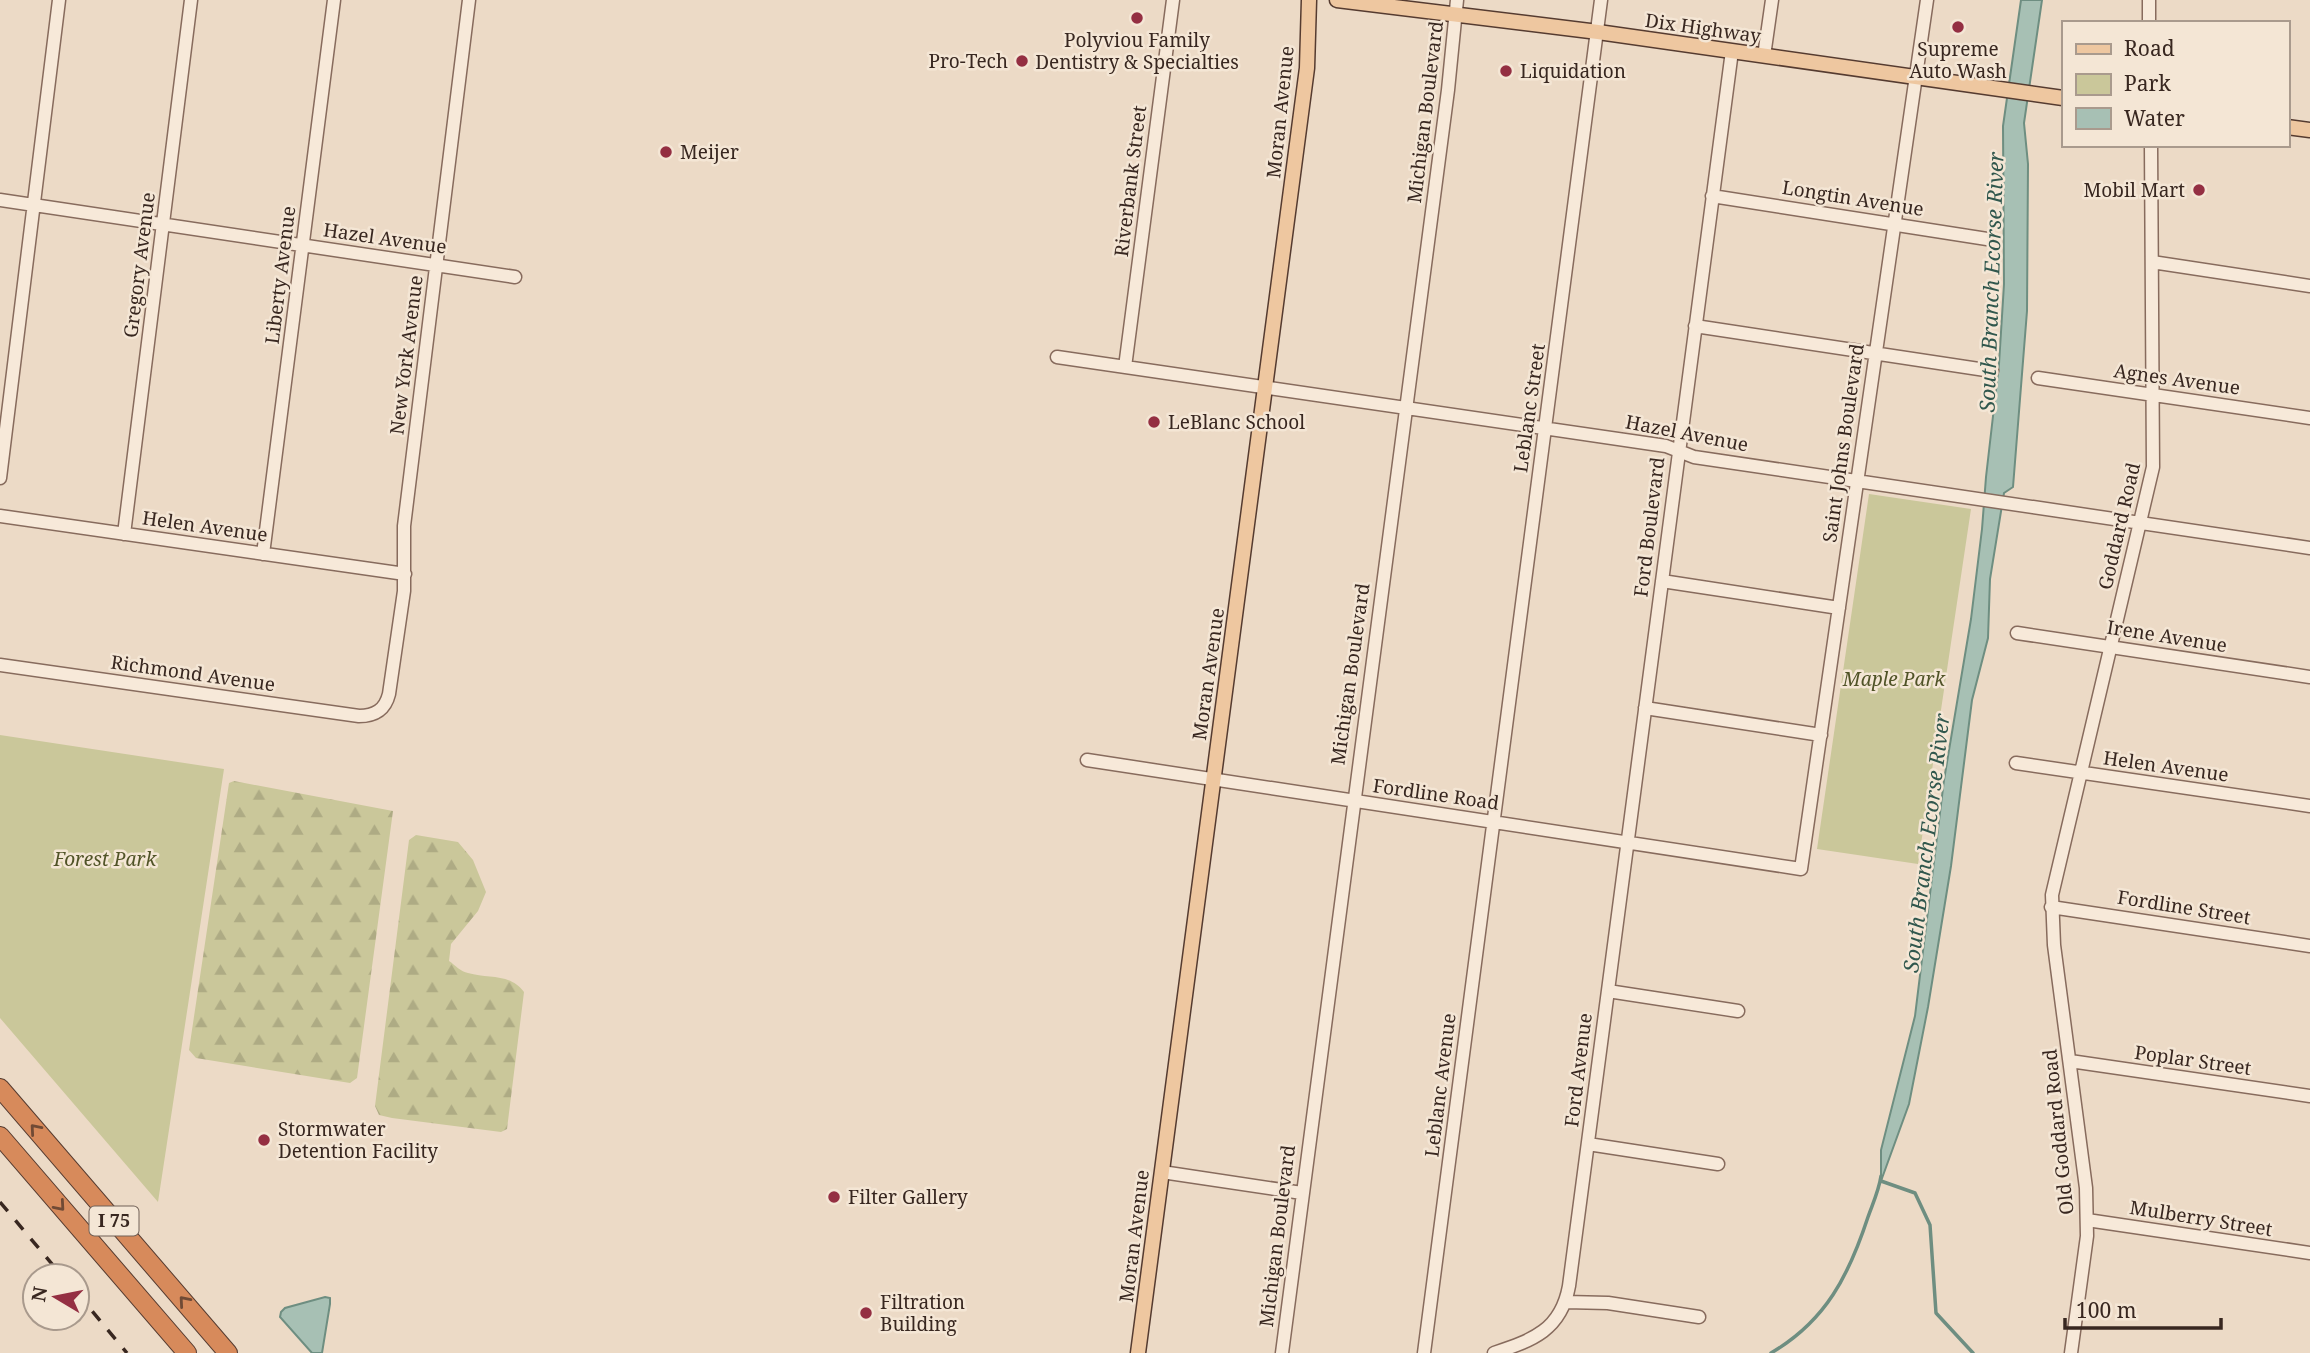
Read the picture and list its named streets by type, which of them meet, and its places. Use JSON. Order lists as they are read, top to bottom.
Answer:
{
  "streets": {
    "highway": ["I 75"],
    "main road": ["Dix Highway", "Moran Avenue"],
    "street": [
      "Michigan Boulevard",
      "Riverbank Street",
      "Longtin Avenue",
      "Hazel Avenue",
      "Gregory Avenue",
      "Liberty Avenue",
      "New York Avenue",
      "Agnes Avenue",
      "Leblanc Street",
      "Saint Johns Boulevard",
      "Helen Avenue",
      "Goddard Road",
      "Ford Boulevard",
      "Irene Avenue",
      "Richmond Avenue",
      "Fordline Road",
      "Fordline Street",
      "Poplar Street",
      "Ford Avenue",
      "Leblanc Avenue",
      "Old Goddard Road",
      "Mulberry Street"
    ]
  },
  "crossings": [
    ["Dix Highway", "Michigan Boulevard"],
    ["Dix Highway", "Leblanc Street"],
    ["Dix Highway", "Saint Johns Boulevard"],
    ["Dix Highway", "Ford Boulevard"],
    ["Moran Avenue", "Hazel Avenue"],
    ["Moran Avenue", "Fordline Road"],
    ["Michigan Boulevard", "Hazel Avenue"],
    ["Michigan Boulevard", "Fordline Road"],
    ["Riverbank Street", "Hazel Avenue"],
    ["Longtin Avenue", "Saint Johns Boulevard"],
    ["Longtin Avenue", "Ford Boulevard"],
    ["Hazel Avenue", "Gregory Avenue"],
    ["Hazel Avenue", "Liberty Avenue"],
    ["Hazel Avenue", "New York Avenue"],
    ["Hazel Avenue", "Leblanc Street"],
    ["Hazel Avenue", "Saint Johns Boulevard"],
    ["Hazel Avenue", "Goddard Road"],
    ["Hazel Avenue", "Ford Boulevard"],
    ["Gregory Avenue", "Helen Avenue"],
    ["Liberty Avenue", "Helen Avenue"],
    ["New York Avenue", "Helen Avenue"],
    ["New York Avenue", "Richmond Avenue"],
    ["Agnes Avenue", "Goddard Road"],
    ["Leblanc Street", "Fordline Road"],
    ["Leblanc Street", "Leblanc Avenue"],
    ["Saint Johns Boulevard", "Fordline Road"],
    ["Helen Avenue", "Goddard Road"],
    ["Goddard Road", "Irene Avenue"],
    ["Goddard Road", "Fordline Street"],
    ["Goddard Road", "Old Goddard Road"],
    ["Ford Boulevard", "Fordline Road"],
    ["Ford Boulevard", "Ford Avenue"],
    ["Fordline Road", "Ford Avenue"],
    ["Fordline Road", "Leblanc Avenue"],
    ["Fordline Street", "Old Goddard Road"],
    ["Poplar Street", "Old Goddard Road"],
    ["Old Goddard Road", "Mulberry Street"]
  ],
  "water": ["South Branch Ecorse River"],
  "parks": ["Maple Park", "Forest Park"],
  "places": [
    "Polyviou Family Dentistry & Specialties",
    "Supreme Auto Wash",
    "Pro-Tech",
    "Liquidation",
    "Meijer",
    "Mobil Mart",
    "LeBlanc School",
    "Stormwater Detention Facility",
    "Filter Gallery",
    "Filtration Building"
  ],
  "legend": ["Road", "Park", "Water"],
  "scale_bar": "100 m",
  "north": "left"
}
